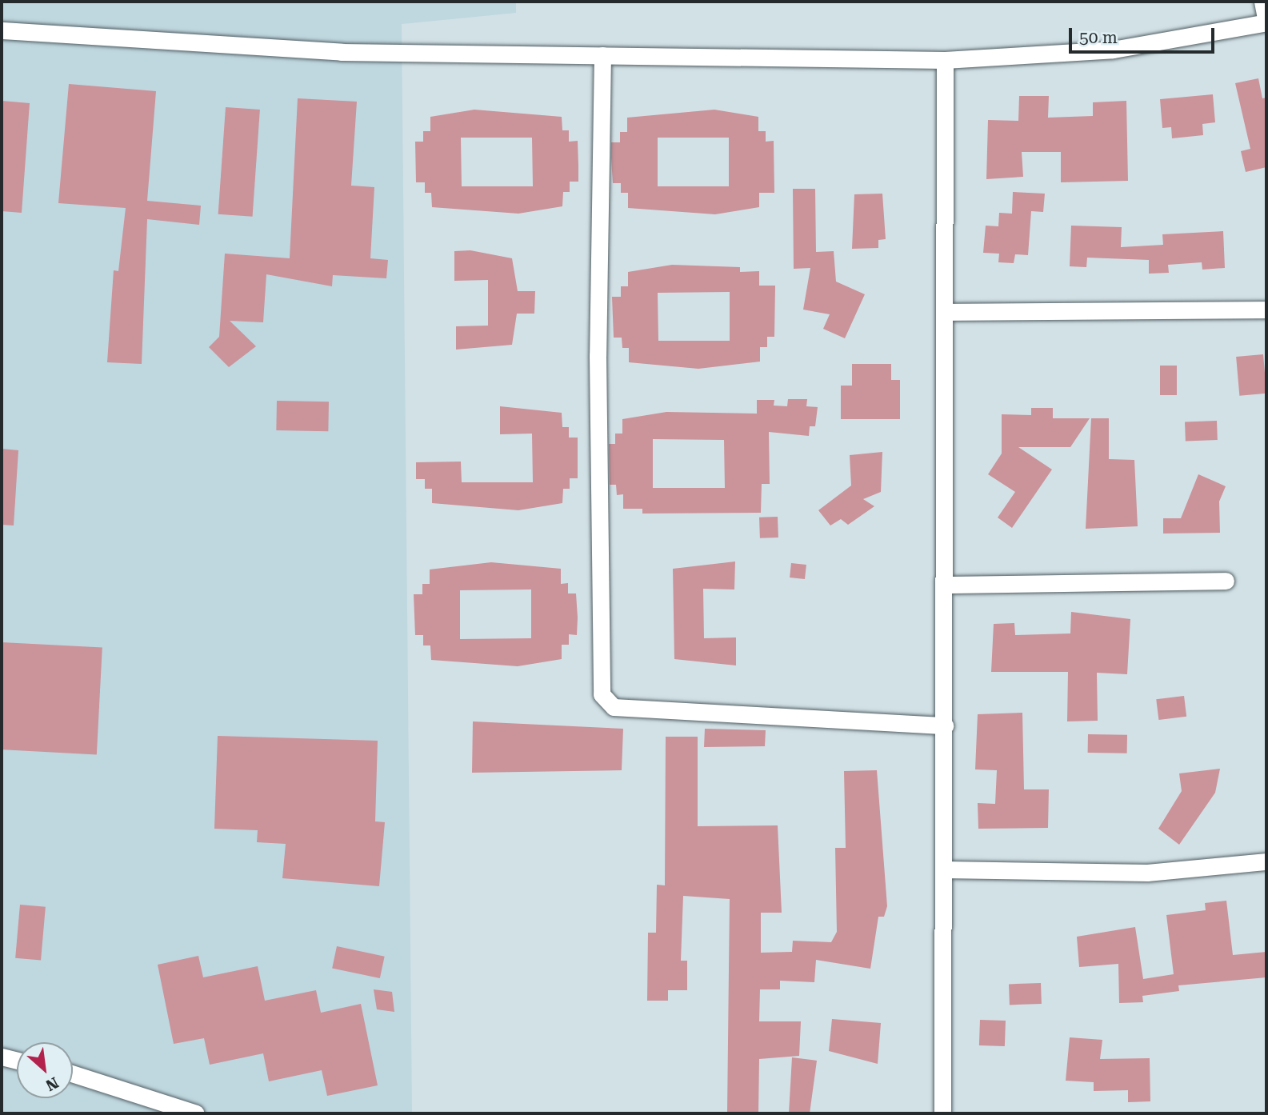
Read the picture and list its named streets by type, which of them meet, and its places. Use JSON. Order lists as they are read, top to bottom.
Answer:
{
  "scale_bar": "50 m",
  "north": "bottom right"
}
